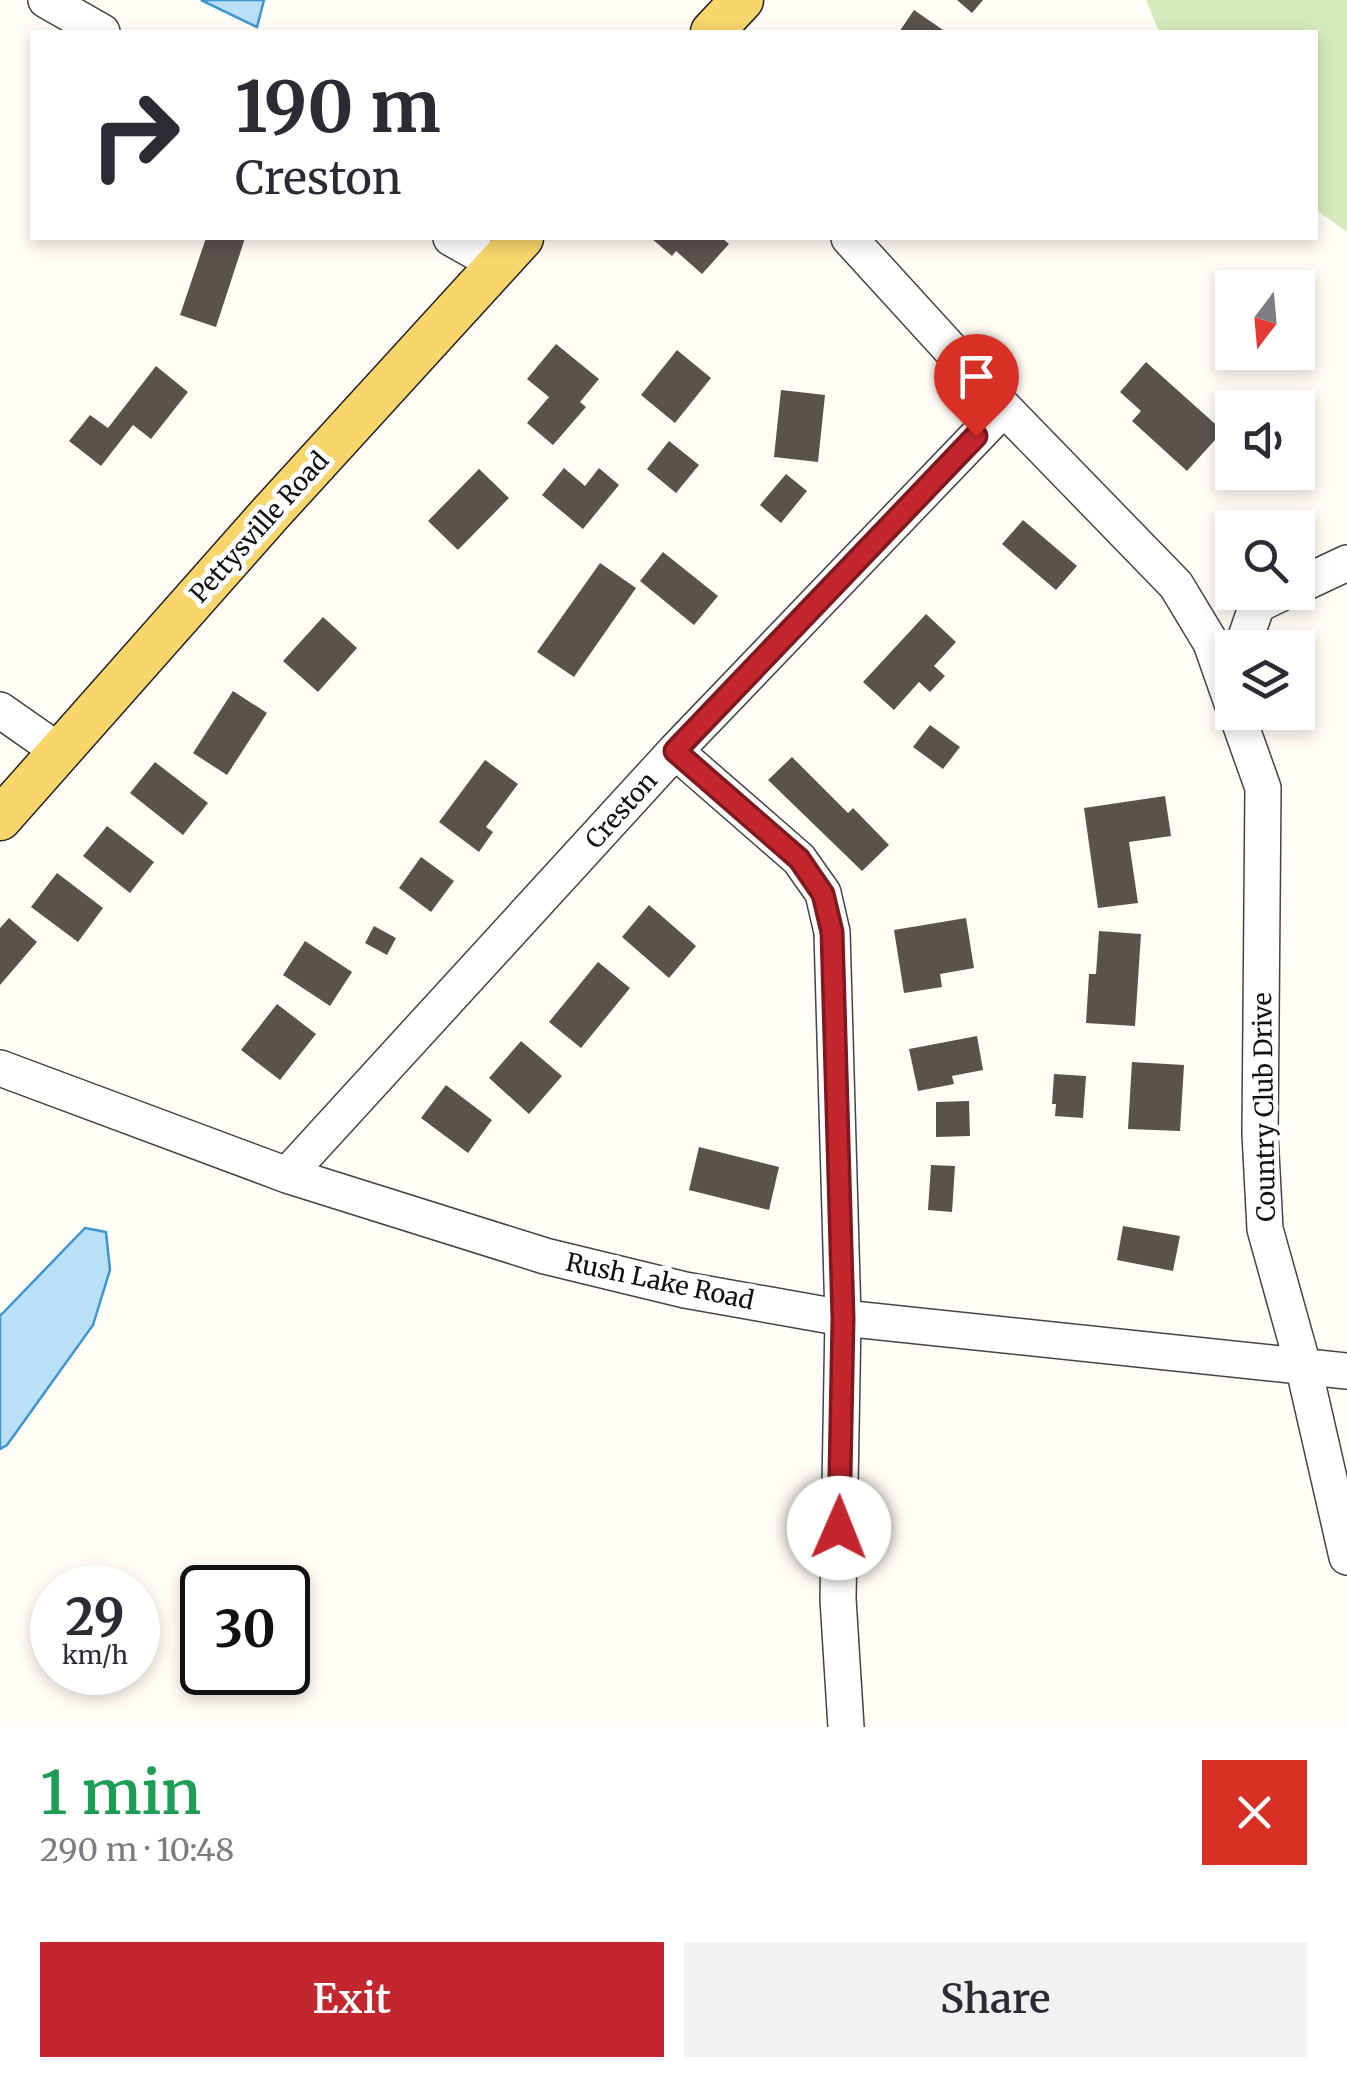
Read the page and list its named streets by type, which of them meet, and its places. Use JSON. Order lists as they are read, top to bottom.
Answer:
{
  "streets": {
    "main road": ["Pettysville Road"],
    "street": ["Creston", "Country Club Drive", "Rush Lake Road"]
  },
  "crossings": [
    ["Creston", "Country Club Drive"],
    ["Creston", "Rush Lake Road"],
    ["Country Club Drive", "Rush Lake Road"]
  ],
  "north": "bottom",
  "page": {
    "turn": ["190 m", "Creston"],
    "speed": "29 km/h",
    "limit": "30",
    "heading": ["1 min", "290 m · 10:48"],
    "buttons": ["Exit", "Share"]
  }
}
